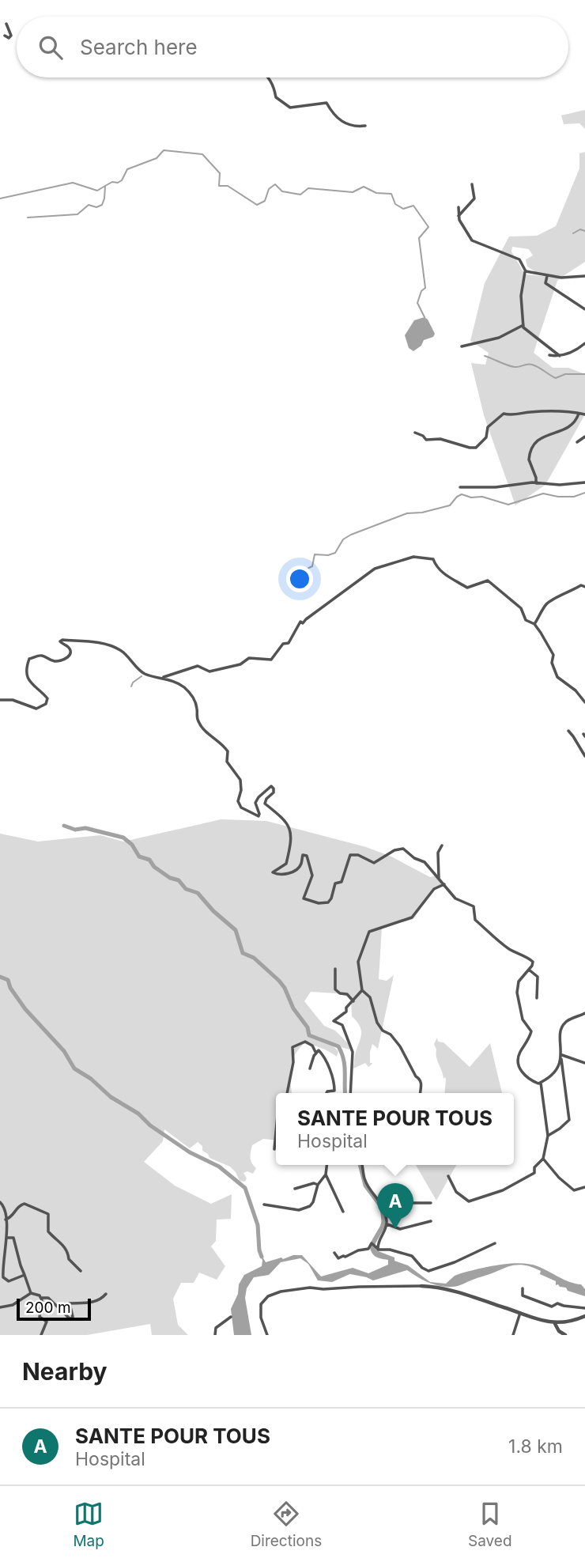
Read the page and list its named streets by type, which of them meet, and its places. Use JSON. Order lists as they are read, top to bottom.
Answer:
{
  "scale_bar": "200 m",
  "page": {
    "search": "Search here",
    "popup": ["SANTE POUR TOUS", "Hospital"],
    "pins": "A",
    "scale": "200 m",
    "heading": "Nearby",
    "list": [
      {
        "mark": "A",
        "name": "SANTE POUR TOUS",
        "note": "Hospital",
        "value": "1.8 km"
      }
    ],
    "nav": ["Map", "Directions", "Saved"]
  }
}
